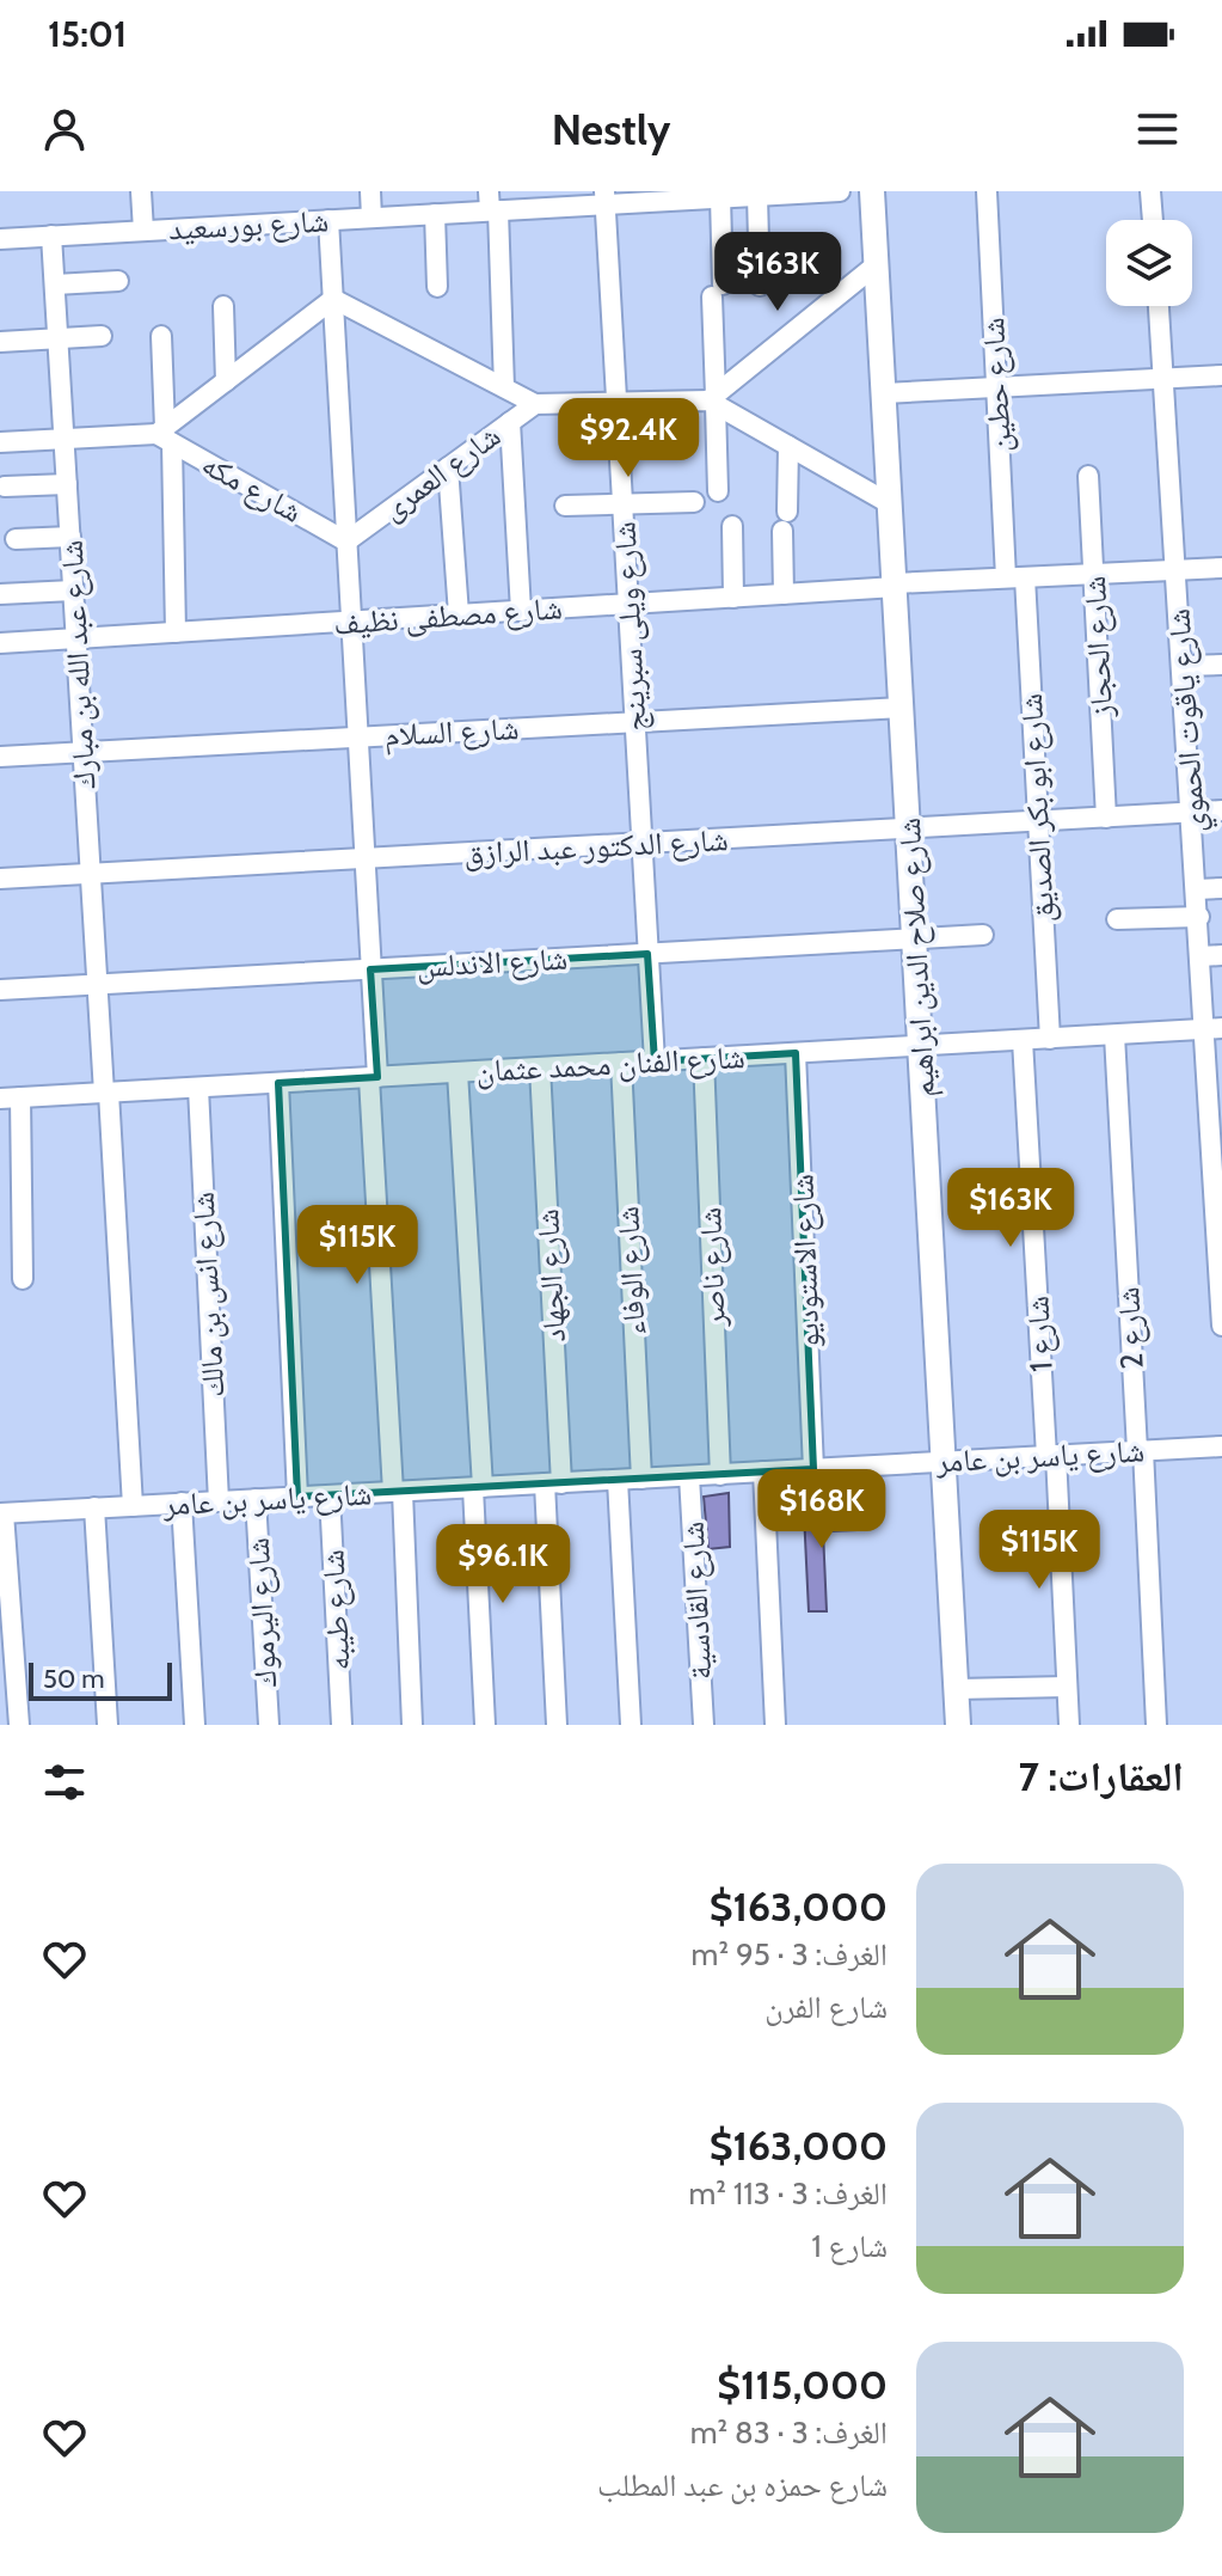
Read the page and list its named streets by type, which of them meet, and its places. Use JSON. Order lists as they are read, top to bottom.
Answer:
{
  "streets": {
    "street": [
      "شارع بورسعيد",
      "شارع حطين",
      "شارع العمرى",
      "شارع مكه",
      "شارع مصطفى نظيف",
      "شارع ويلى سبرينج",
      "شارع الحجاز",
      "شارع عبد الله بن مبارك",
      "شارع ياقوت الحموي",
      "شارع السلام",
      "شارع ابو بكر الصديق",
      "شارع الدكتور عبد الرازق",
      "شارع صلاح الدين ابراهيم",
      "شارع الاندلس",
      "شارع الفنان محمد عثمان",
      "شارع الاستوديو",
      "شارع ناصر",
      "شارع الوفاء",
      "شارع الجهاد",
      "شارع انس بن مالك",
      "شارع 2",
      "شارع 1",
      "شارع ياسر بن عامر",
      "شارع القادسية",
      "شارع طيبه",
      "شارع اليرموك"
    ]
  },
  "crossings": [
    ["شارع بورسعيد", "شارع ويلى سبرينج"],
    ["شارع بورسعيد", "شارع عبد الله بن مبارك"],
    ["شارع حطين", "شارع مصطفى نظيف"],
    ["شارع حطين", "شارع ابو بكر الصديق"],
    ["شارع العمرى", "شارع مكه"],
    ["شارع مصطفى نظيف", "شارع ويلى سبرينج"],
    ["شارع مصطفى نظيف", "شارع الحجاز"],
    ["شارع مصطفى نظيف", "شارع عبد الله بن مبارك"],
    ["شارع مصطفى نظيف", "شارع ياقوت الحموي"],
    ["شارع مصطفى نظيف", "شارع ابو بكر الصديق"],
    ["شارع مصطفى نظيف", "شارع صلاح الدين ابراهيم"],
    ["شارع ويلى سبرينج", "شارع السلام"],
    ["شارع ويلى سبرينج", "شارع الدكتور عبد الرازق"],
    ["شارع ويلى سبرينج", "شارع الاندلس"],
    ["شارع ويلى سبرينج", "شارع الفنان محمد عثمان"],
    ["شارع الحجاز", "شارع الدكتور عبد الرازق"],
    ["شارع عبد الله بن مبارك", "شارع السلام"],
    ["شارع عبد الله بن مبارك", "شارع الدكتور عبد الرازق"],
    ["شارع عبد الله بن مبارك", "شارع الاندلس"],
    ["شارع عبد الله بن مبارك", "شارع الفنان محمد عثمان"],
    ["شارع عبد الله بن مبارك", "شارع ياسر بن عامر"],
    ["شارع ياقوت الحموي", "شارع الدكتور عبد الرازق"],
    ["شارع ياقوت الحموي", "شارع الفنان محمد عثمان"],
    ["شارع السلام", "شارع صلاح الدين ابراهيم"],
    ["شارع ابو بكر الصديق", "شارع الدكتور عبد الرازق"],
    ["شارع ابو بكر الصديق", "شارع الفنان محمد عثمان"],
    ["شارع الدكتور عبد الرازق", "شارع صلاح الدين ابراهيم"],
    ["شارع صلاح الدين ابراهيم", "شارع الاندلس"],
    ["شارع صلاح الدين ابراهيم", "شارع الفنان محمد عثمان"],
    ["شارع صلاح الدين ابراهيم", "شارع ياسر بن عامر"],
    ["شارع الفنان محمد عثمان", "شارع الاستوديو"],
    ["شارع الفنان محمد عثمان", "شارع ناصر"],
    ["شارع الفنان محمد عثمان", "شارع الوفاء"],
    ["شارع الفنان محمد عثمان", "شارع الجهاد"],
    ["شارع الفنان محمد عثمان", "شارع انس بن مالك"],
    ["شارع الفنان محمد عثمان", "شارع 2"],
    ["شارع الفنان محمد عثمان", "شارع 1"],
    ["شارع الاستوديو", "شارع ياسر بن عامر"],
    ["شارع ناصر", "شارع ياسر بن عامر"],
    ["شارع الوفاء", "شارع ياسر بن عامر"],
    ["شارع الجهاد", "شارع ياسر بن عامر"],
    ["شارع انس بن مالك", "شارع ياسر بن عامر"],
    ["شارع 2", "شارع ياسر بن عامر"],
    ["شارع 1", "شارع ياسر بن عامر"],
    ["شارع ياسر بن عامر", "شارع القادسية"],
    ["شارع ياسر بن عامر", "شارع طيبه"],
    ["شارع ياسر بن عامر", "شارع اليرموك"]
  ],
  "scale_bar": "50 m",
  "page": {
    "status": "15:01",
    "header": "Nestly",
    "price": [
      "$163K",
      "$92.4K",
      "$163K",
      "$115K",
      "$168K",
      "$115K",
      "$96.1K"
    ],
    "scale": "50 m",
    "heading": "العقارات: 7",
    "list": [
      {
        "name": "$163,000",
        "note": "الغرف: 3 · 95 m² · شارع الفرن"
      },
      {
        "name": "$163,000",
        "note": "الغرف: 3 · 113 m² · شارع 1"
      },
      {
        "name": "$115,000",
        "note": "الغرف: 3 · 83 m² · شارع حمزه بن عبد المطلب"
      }
    ]
  }
}
